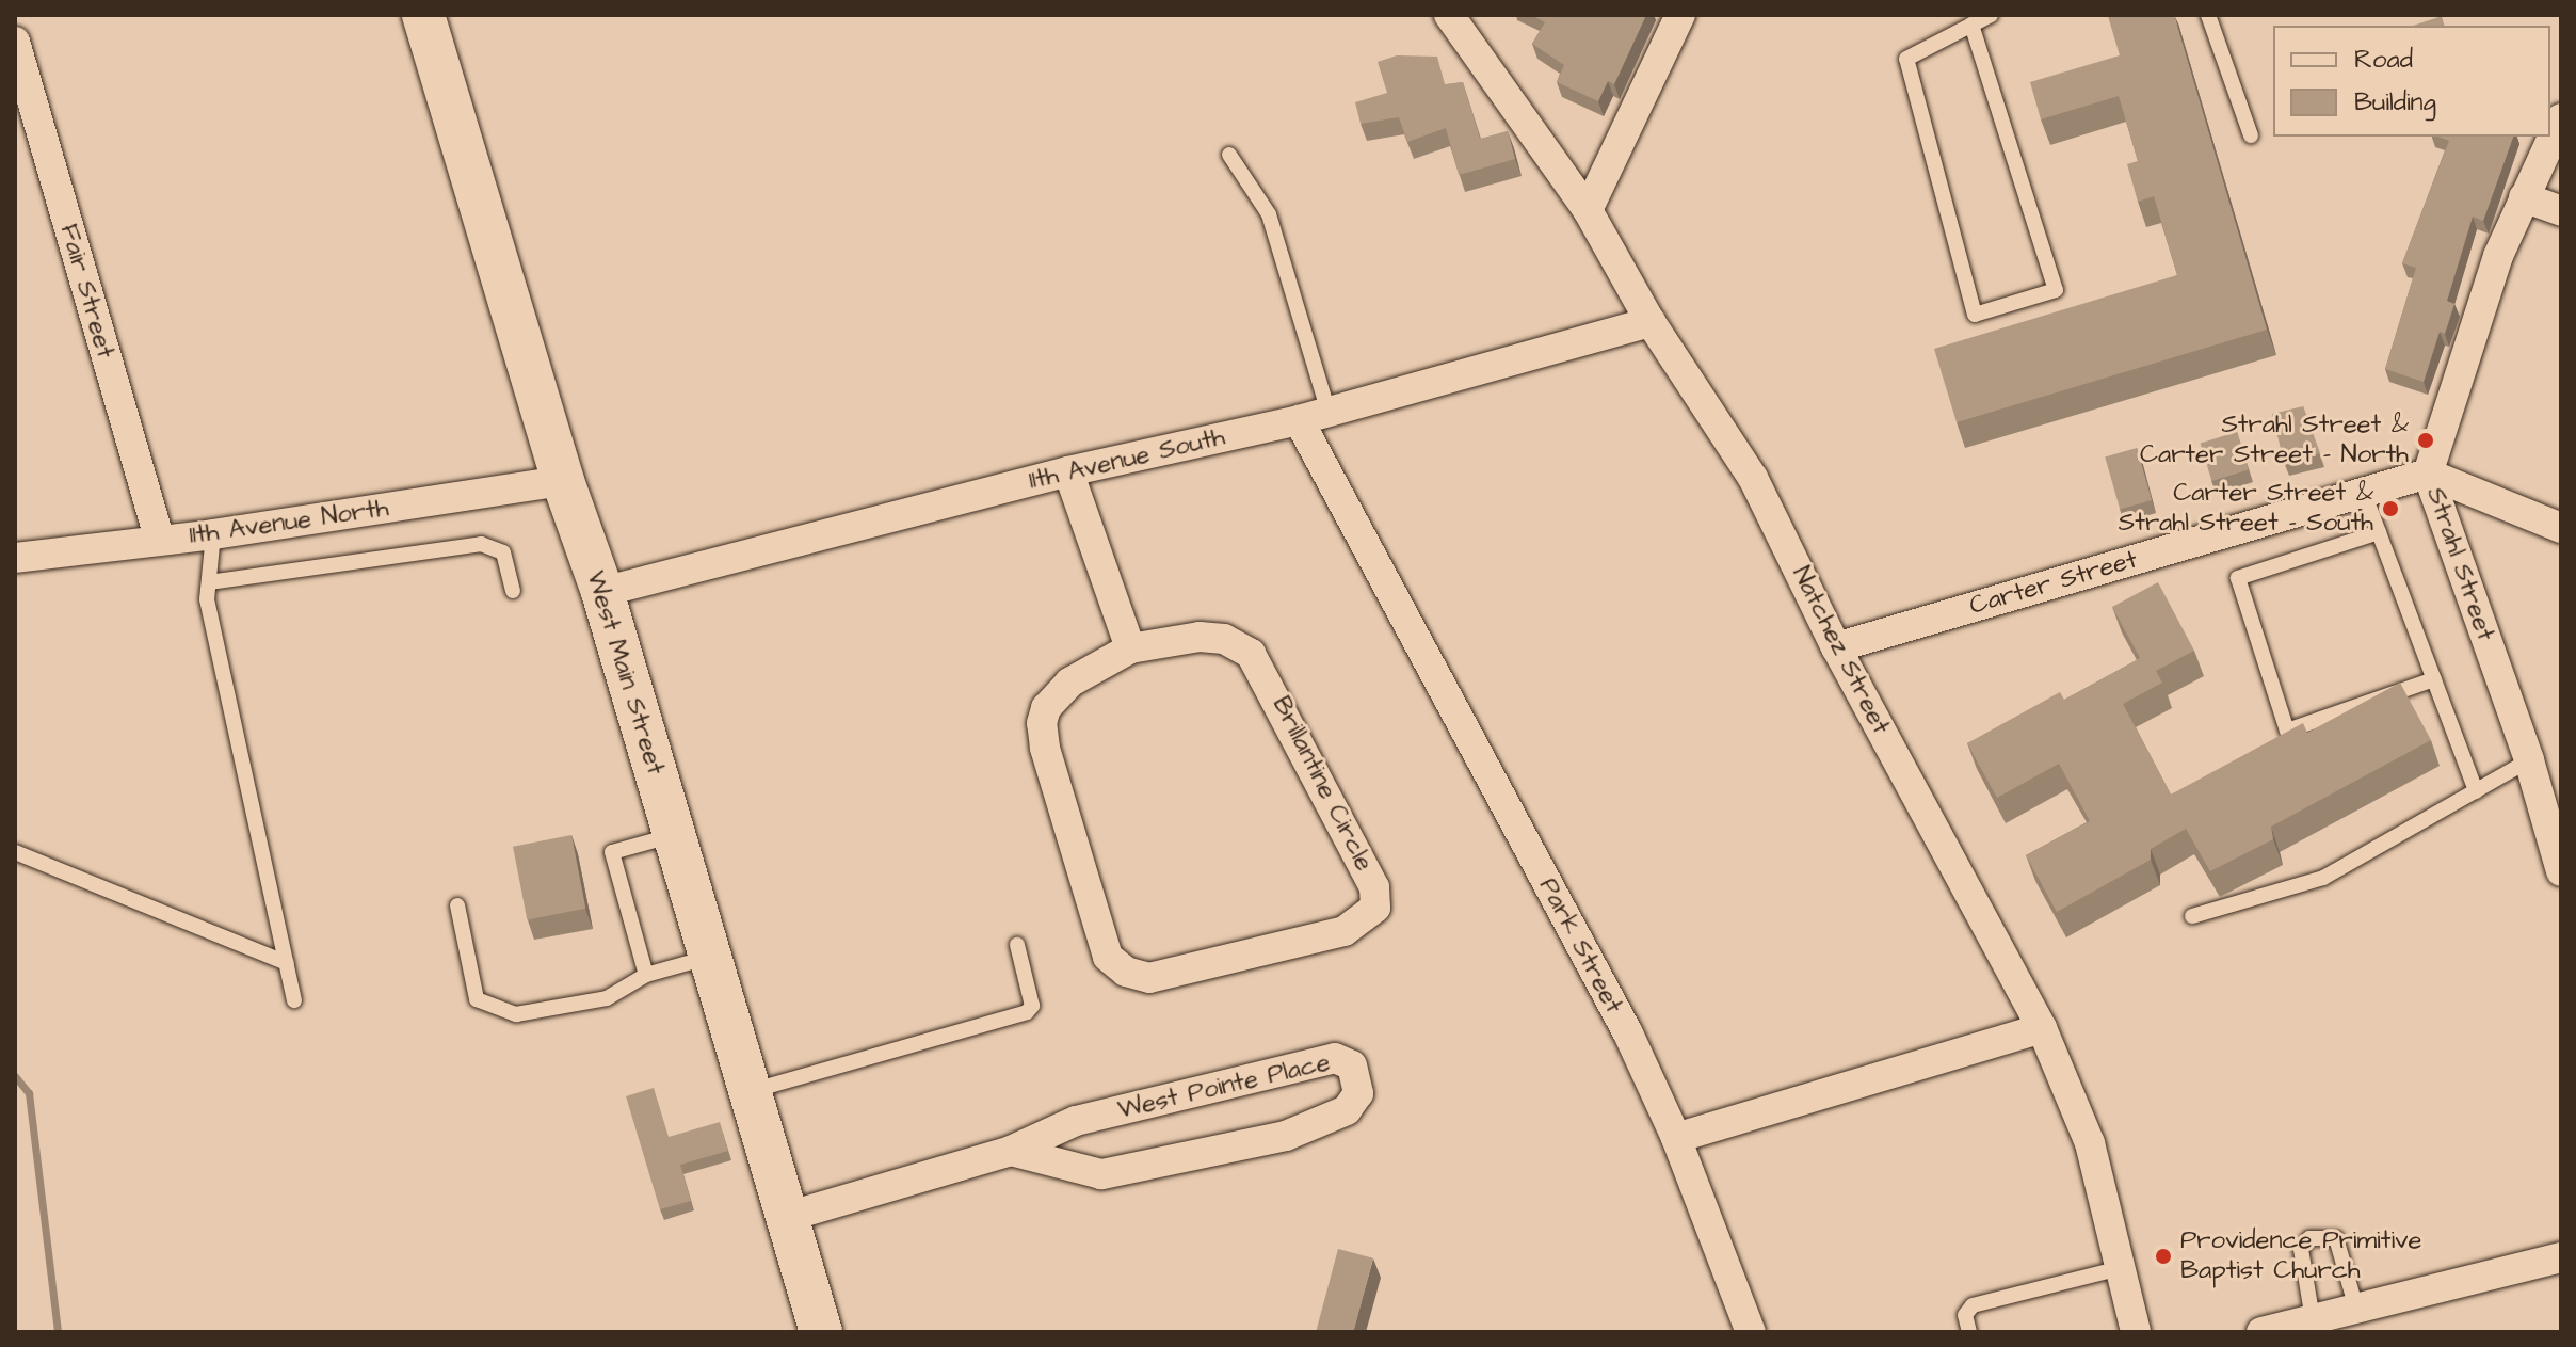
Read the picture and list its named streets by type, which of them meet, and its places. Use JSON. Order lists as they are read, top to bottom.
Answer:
{
  "streets": {
    "main road": ["West Main Street"],
    "street": [
      "Fair Street",
      "11th Avenue South",
      "11th Avenue North",
      "Strahl Street",
      "Carter Street",
      "Natchez Street",
      "Brillantine Circle",
      "Park Street",
      "West Pointe Place"
    ]
  },
  "crossings": [
    ["Fair Street", "11th Avenue North"],
    ["11th Avenue South", "Natchez Street"],
    ["11th Avenue South", "West Main Street"],
    ["11th Avenue South", "Park Street"],
    ["11th Avenue North", "West Main Street"],
    ["Strahl Street", "Carter Street"],
    ["Carter Street", "Natchez Street"],
    ["West Main Street", "West Pointe Place"]
  ],
  "places": ["Strahl Street & Carter Street - North", "Carter Street & Strahl Street - South", "Providence Primitive Baptist Church"],
  "legend": ["Road", "Building"]
}
